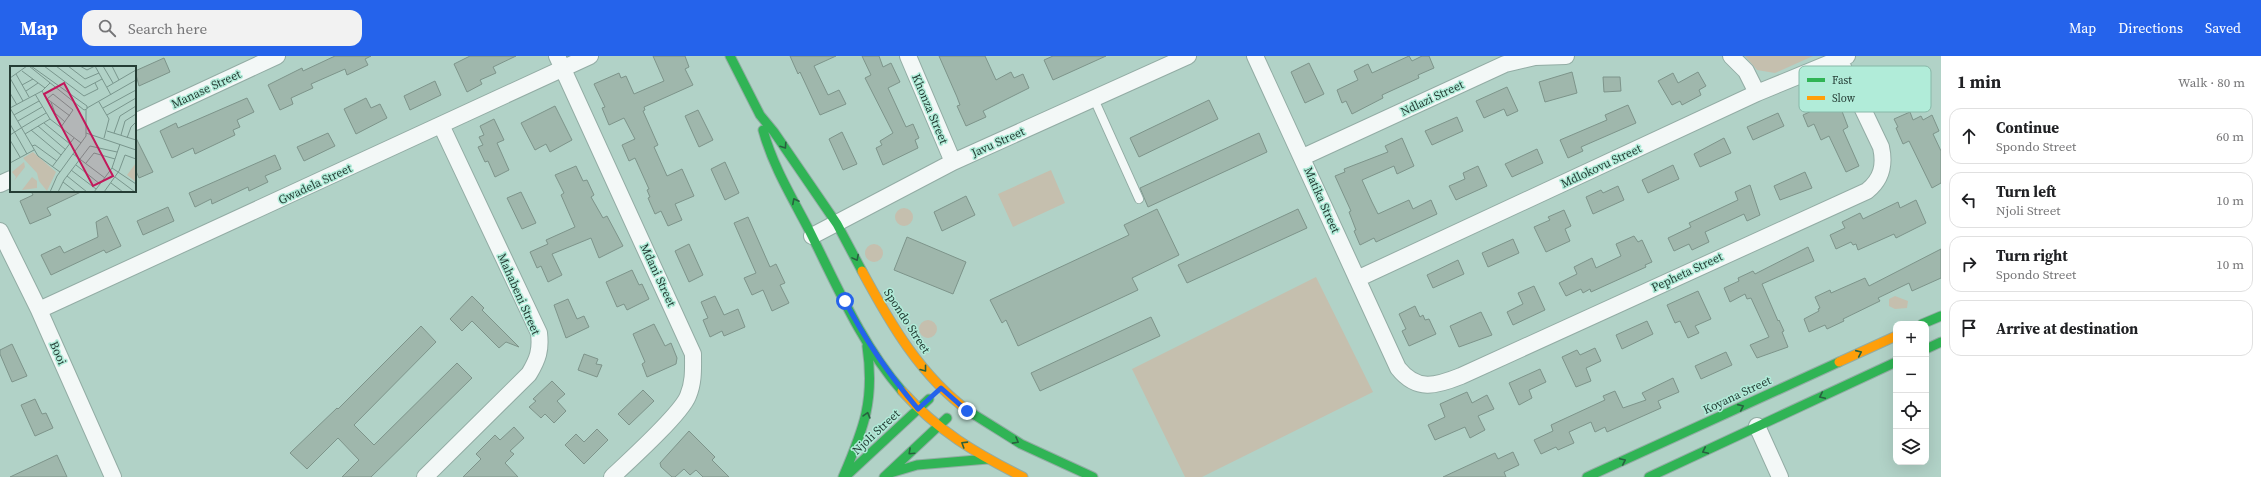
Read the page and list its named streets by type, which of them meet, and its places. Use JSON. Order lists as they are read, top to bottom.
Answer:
{
  "streets": {
    "main road": ["Spondo Street", "Koyana Street", "Njoli Street"],
    "street": [
      "Manase Street",
      "Ndlazi Street",
      "Khonza Street",
      "Javu Street",
      "Mdlokovu Street",
      "Gwadela Street",
      "Matika Street",
      "Pepheta Street",
      "Mdani Street",
      "Mahabeni Street",
      "Booi"
    ]
  },
  "crossings": [
    ["Ndlazi Street", "Matika Street"],
    ["Khonza Street", "Javu Street"],
    ["Javu Street", "Spondo Street"],
    ["Mdlokovu Street", "Matika Street"],
    ["Gwadela Street", "Mdani Street"],
    ["Gwadela Street", "Mahabeni Street"],
    ["Gwadela Street", "Booi"],
    ["Matika Street", "Pepheta Street"],
    ["Spondo Street", "Njoli Street"]
  ],
  "legend": ["Fast", "Slow"],
  "page": {
    "header": "Map",
    "search": "Search here",
    "nav": ["Map", "Directions", "Saved"],
    "heading": ["1 min", "Walk · 80 m"],
    "list": [
      ["Continue", "Spondo Street", "60 m"],
      ["Turn left", "Njoli Street", "10 m"],
      ["Turn right", "Spondo Street", "10 m"],
      "Arrive at destination"
    ],
    "map_buttons": ["+", "−"]
  }
}
